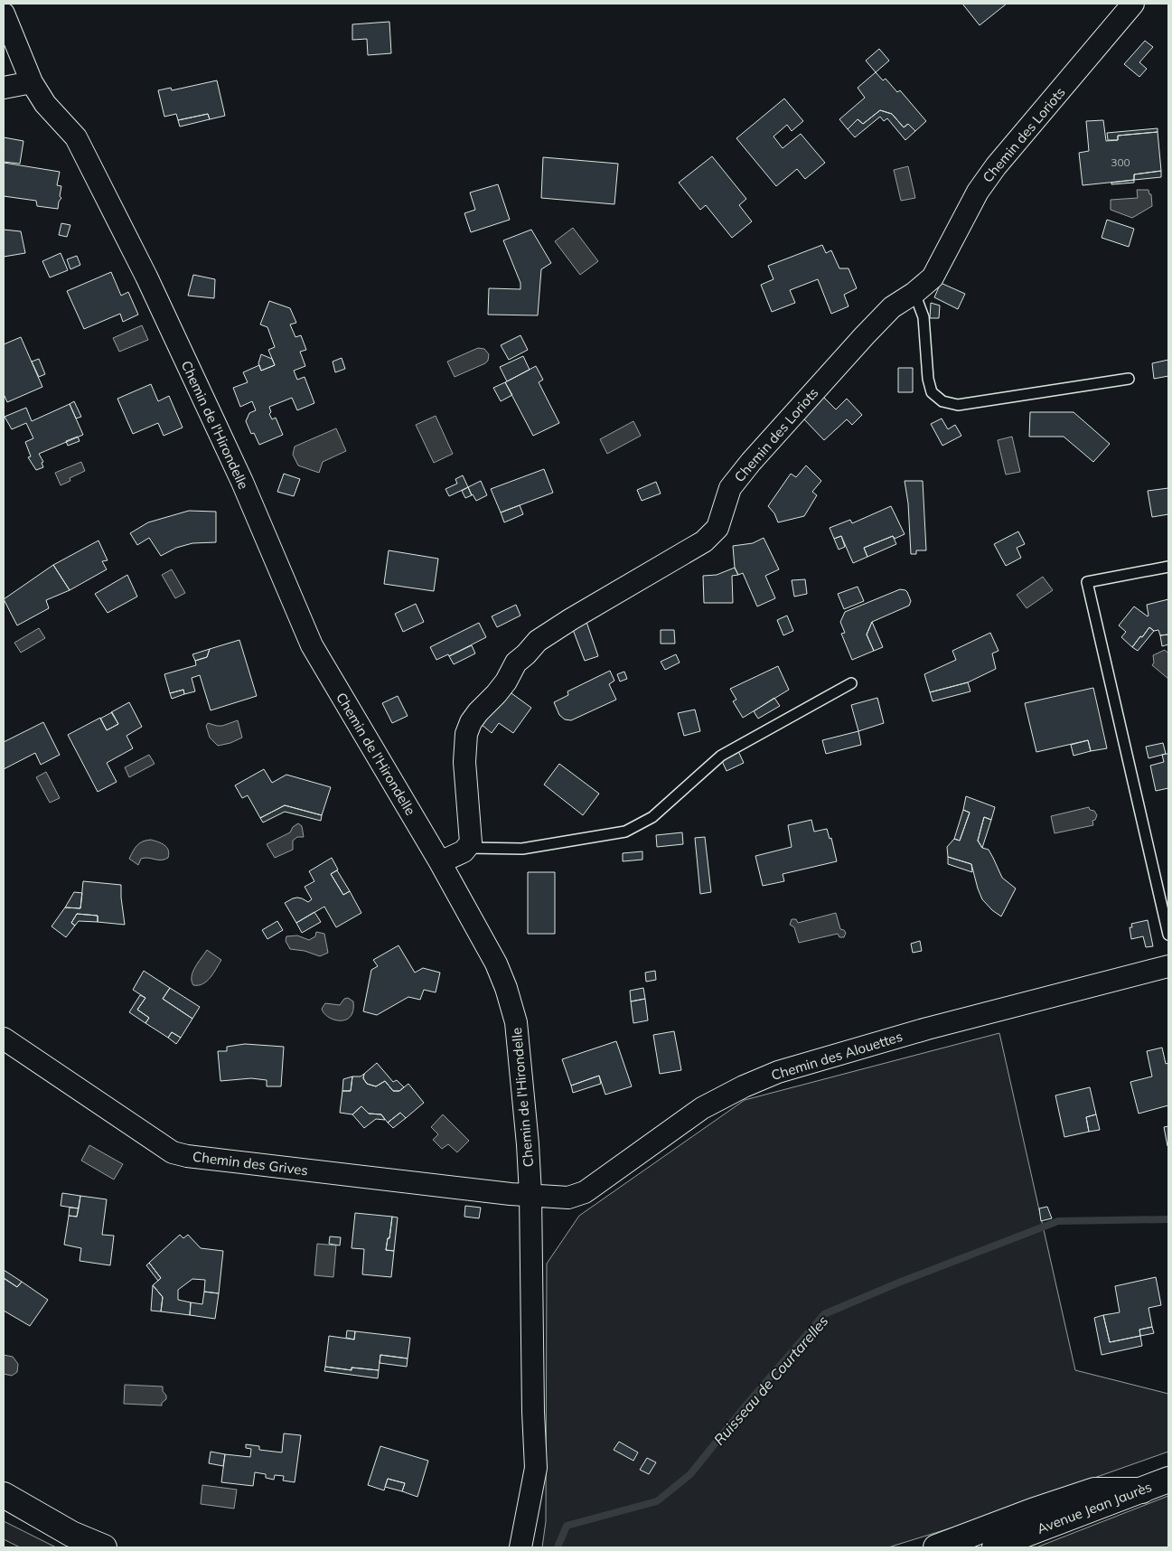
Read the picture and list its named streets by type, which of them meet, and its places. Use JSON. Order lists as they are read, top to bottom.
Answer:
{
  "streets": {
    "main road": ["Avenue Jean Jaurès"],
    "street": [
      "Chemin des Loriots",
      "Chemin de l'Hirondelle",
      "Chemin des Alouettes",
      "Chemin des Grives"
    ]
  },
  "crossings": [
    ["Chemin de l'Hirondelle", "Chemin des Alouettes"],
    ["Chemin de l'Hirondelle", "Chemin des Grives"],
    ["Chemin des Alouettes", "Chemin des Grives"]
  ],
  "water": ["Ruisseau de Courtarelles"],
  "house_numbers": ["300"]
}
